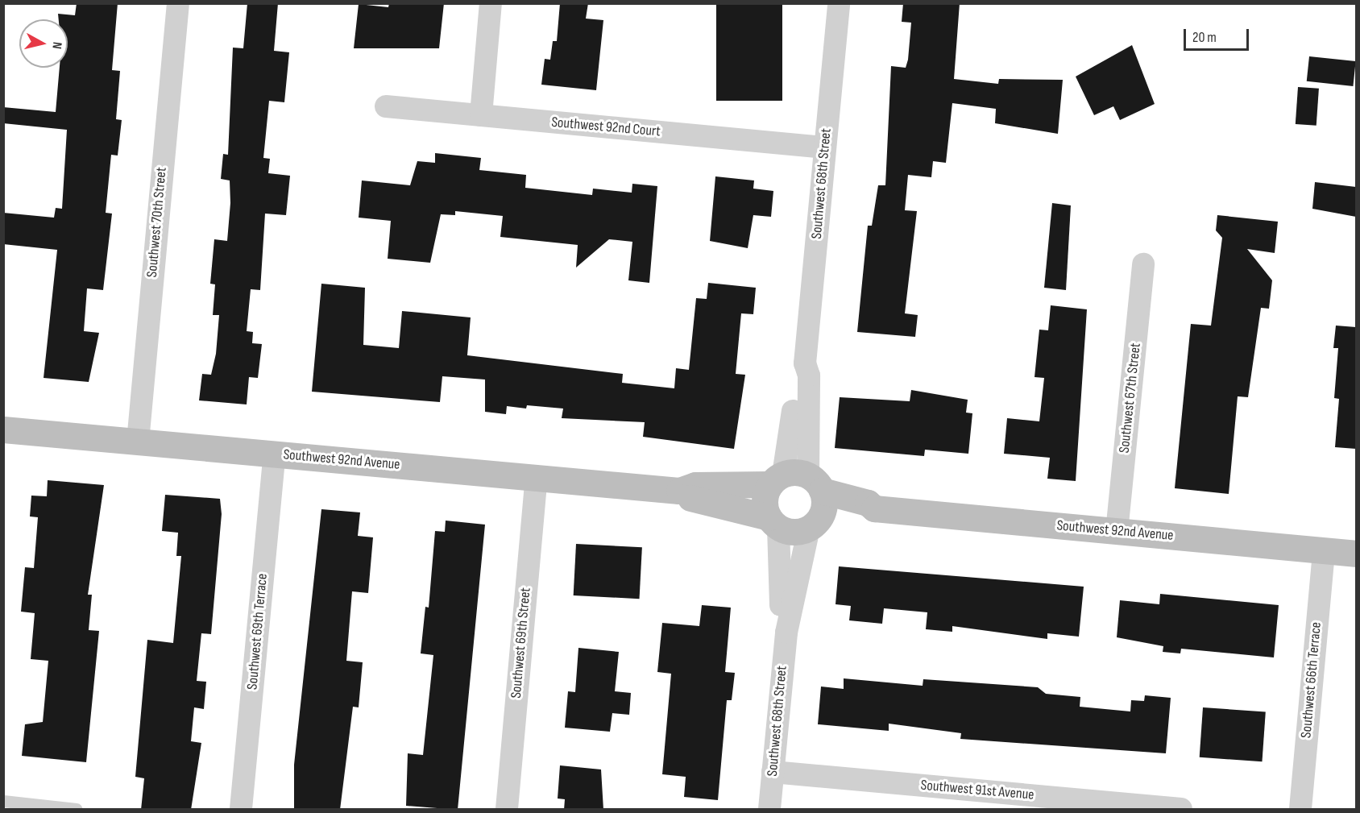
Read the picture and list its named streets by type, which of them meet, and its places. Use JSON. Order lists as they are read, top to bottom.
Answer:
{
  "streets": {
    "street": [
      "Southwest 92nd Court",
      "Southwest 68th Street",
      "Southwest 70th Street",
      "Southwest 67th Street",
      "Southwest 92nd Avenue",
      "Southwest 69th Terrace",
      "Southwest 69th Street",
      "Southwest 66th Terrace",
      "Southwest 91st Avenue"
    ]
  },
  "crossings": [
    ["Southwest 92nd Court", "Southwest 68th Street"],
    ["Southwest 68th Street", "Southwest 92nd Avenue"],
    ["Southwest 68th Street", "Southwest 91st Avenue"],
    ["Southwest 70th Street", "Southwest 92nd Avenue"],
    ["Southwest 67th Street", "Southwest 92nd Avenue"],
    ["Southwest 92nd Avenue", "Southwest 69th Terrace"],
    ["Southwest 92nd Avenue", "Southwest 69th Street"],
    ["Southwest 92nd Avenue", "Southwest 66th Terrace"]
  ],
  "scale_bar": "20 m",
  "north": "right"
}
